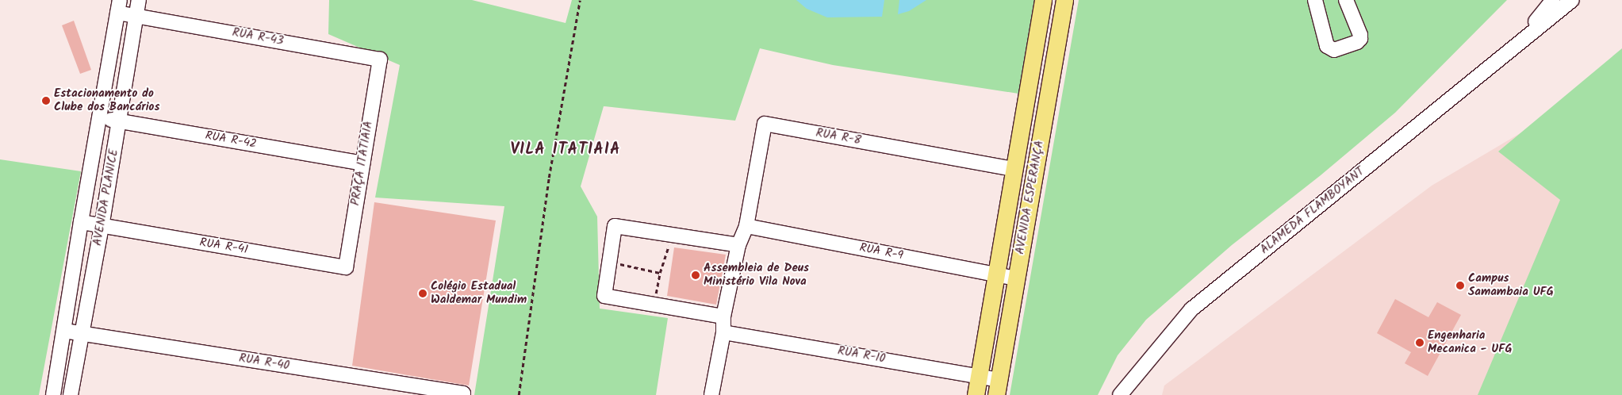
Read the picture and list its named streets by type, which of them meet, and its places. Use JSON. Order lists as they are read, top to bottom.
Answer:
{
  "streets": {
    "main road": ["AVENIDA ESPERANÇA"],
    "street": [
      "RUA R-43",
      "RUA R-8",
      "RUA R-42",
      "PRAÇA ITATIAIA",
      "AVENIDA PLANICE",
      "ALAMEDA FLAMBOYANT",
      "RUA R-41",
      "RUA R-9",
      "RUA R-10",
      "RUA R-40"
    ]
  },
  "crossings": [
    ["RUA R-43", "PRAÇA ITATIAIA"],
    ["RUA R-43", "AVENIDA PLANICE"],
    ["RUA R-8", "AVENIDA ESPERANÇA"],
    ["RUA R-8", "RUA R-9"],
    ["RUA R-42", "PRAÇA ITATIAIA"],
    ["RUA R-42", "AVENIDA PLANICE"],
    ["PRAÇA ITATIAIA", "RUA R-41"],
    ["AVENIDA PLANICE", "RUA R-41"],
    ["AVENIDA PLANICE", "RUA R-40"],
    ["AVENIDA ESPERANÇA", "RUA R-9"],
    ["AVENIDA ESPERANÇA", "RUA R-10"]
  ],
  "districts": ["VILA ITATIAIA"],
  "places": [
    "Estacionamento do Clube dos Bancários",
    "Assembleia de Deus Ministério Vila Nova",
    "Campus Samambaia UFG",
    "Colégio Estadual Waldemar Mundim",
    "Engenharia Mecanica - UFG"
  ]
}
